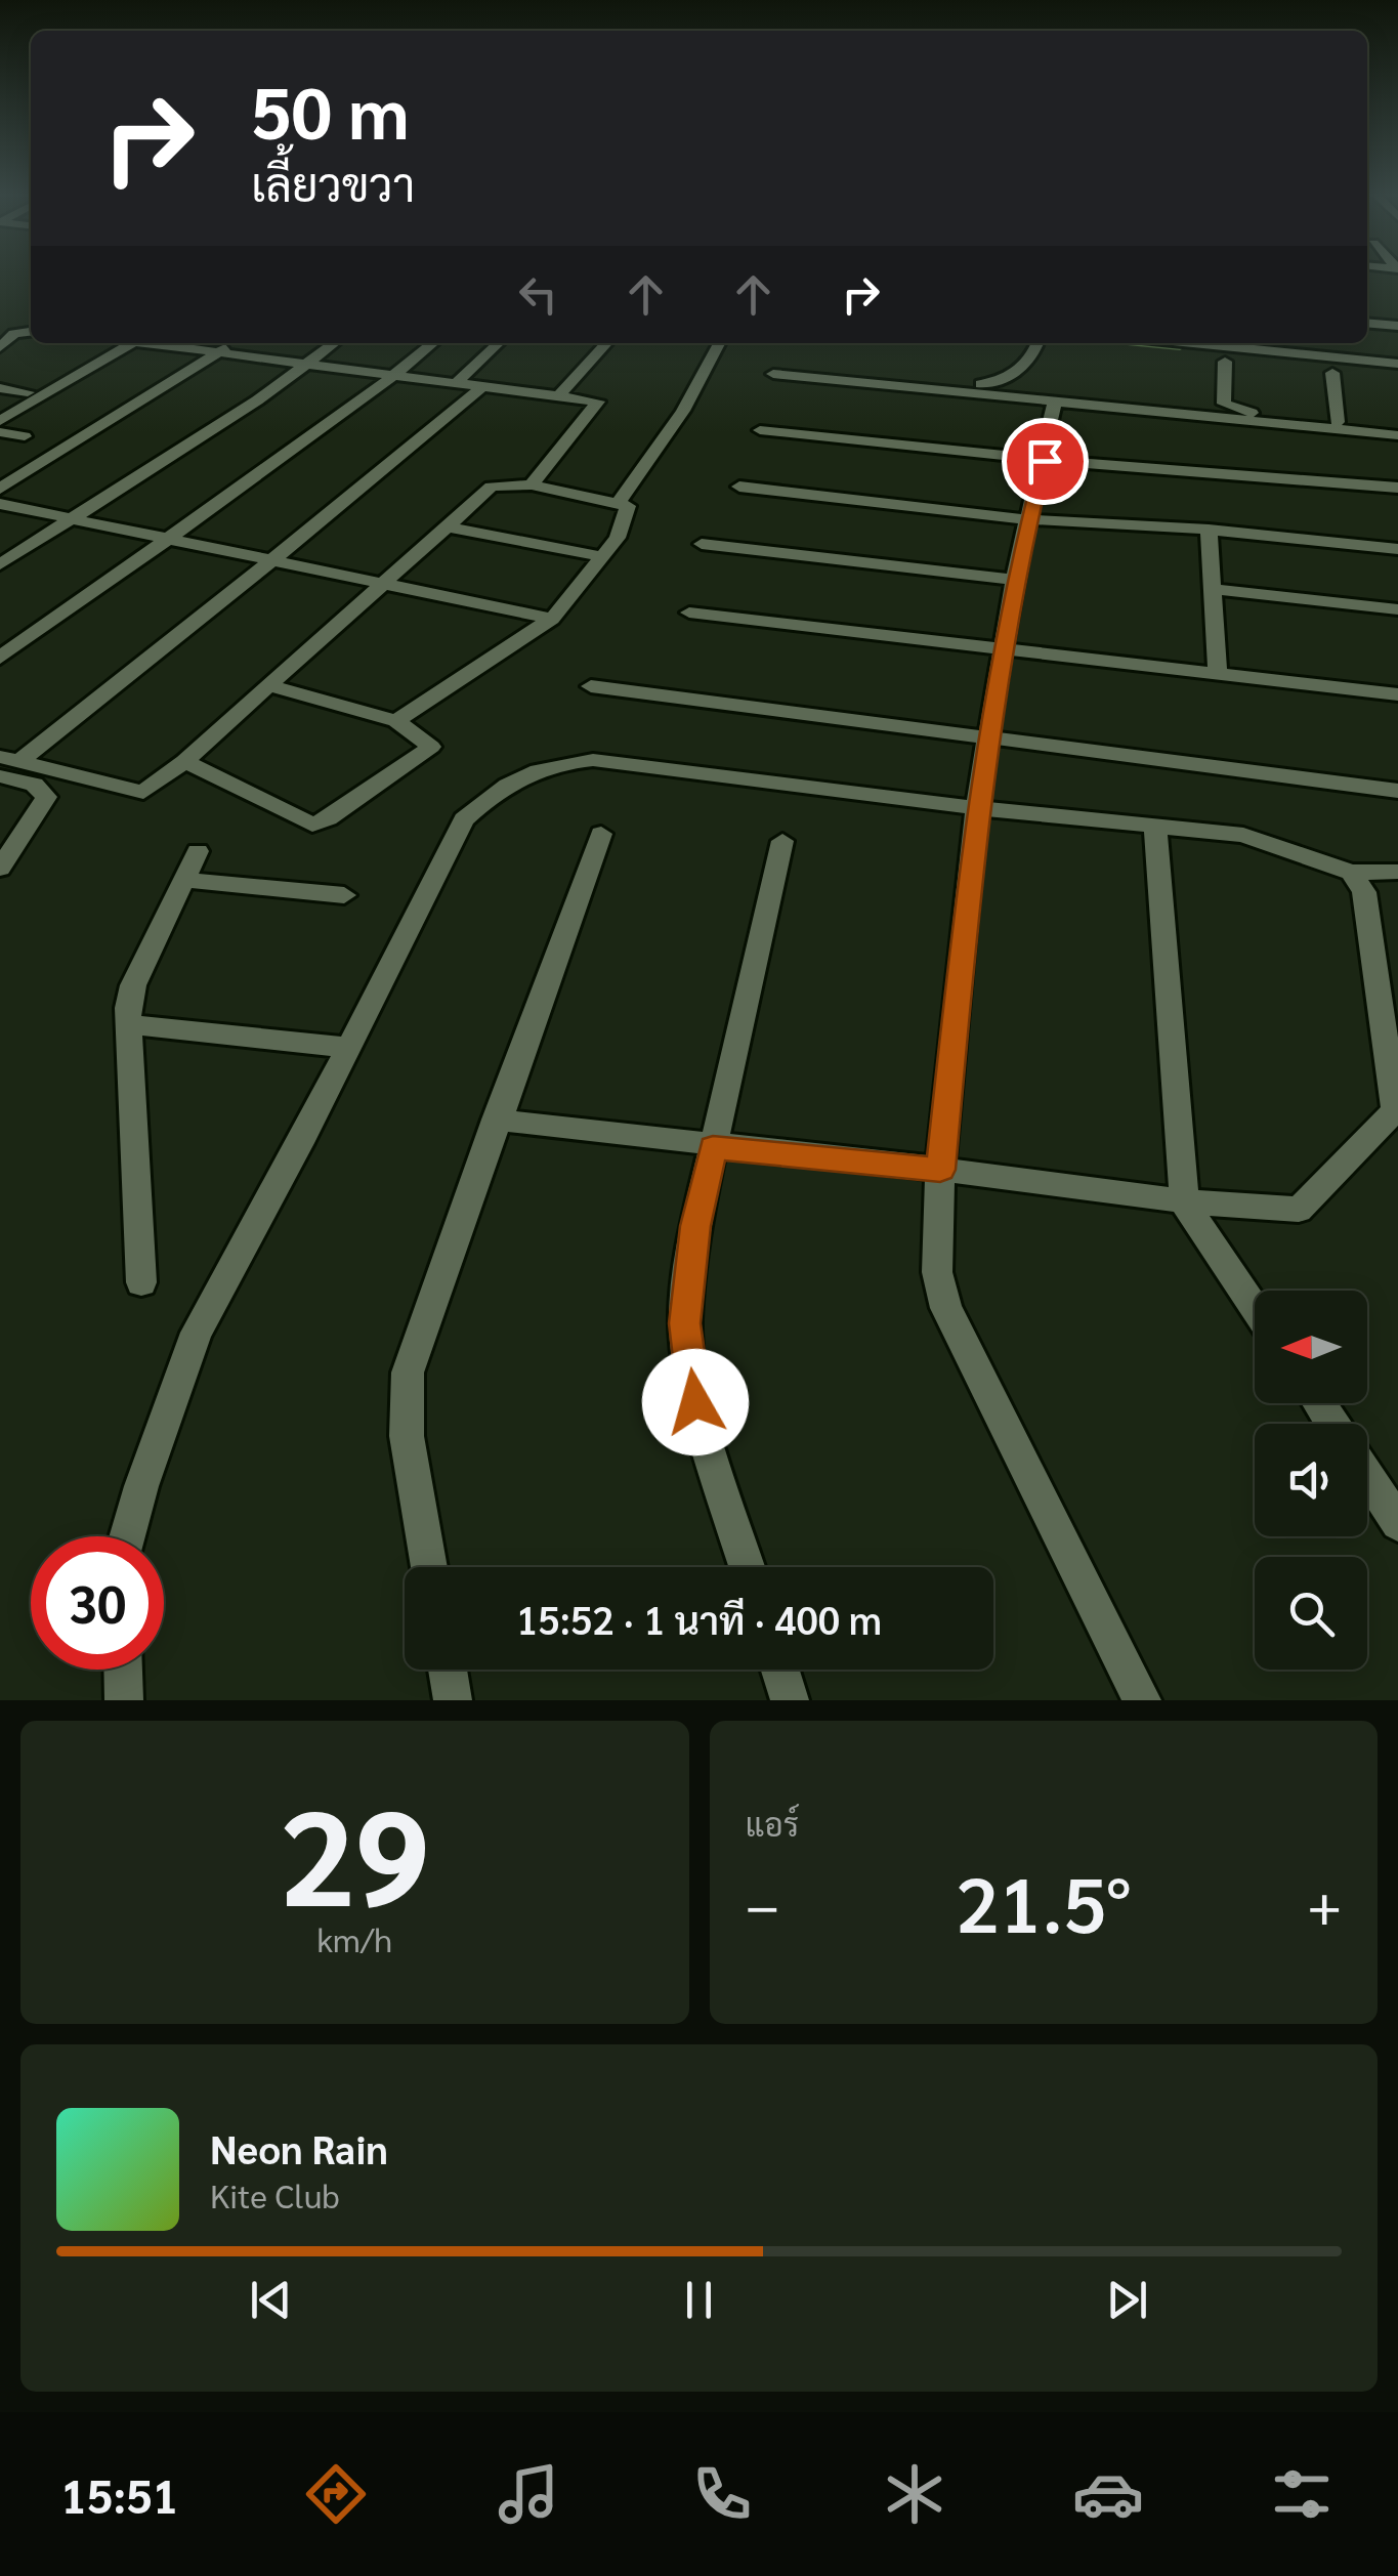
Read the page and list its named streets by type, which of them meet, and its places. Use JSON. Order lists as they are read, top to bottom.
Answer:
{
  "north": "left",
  "page": {
    "turn": ["50 m", "เลี้ยวขวา"],
    "limit": "30",
    "trip": "15:52 · 1 นาที · 400 m",
    "tile": [
      ["29", "km/h"],
      "แอร์"
    ],
    "heat": ["−", "21.5°", "+"],
    "song": ["Neon Rain", "Kite Club"],
    "tabs": "15:51"
  }
}
